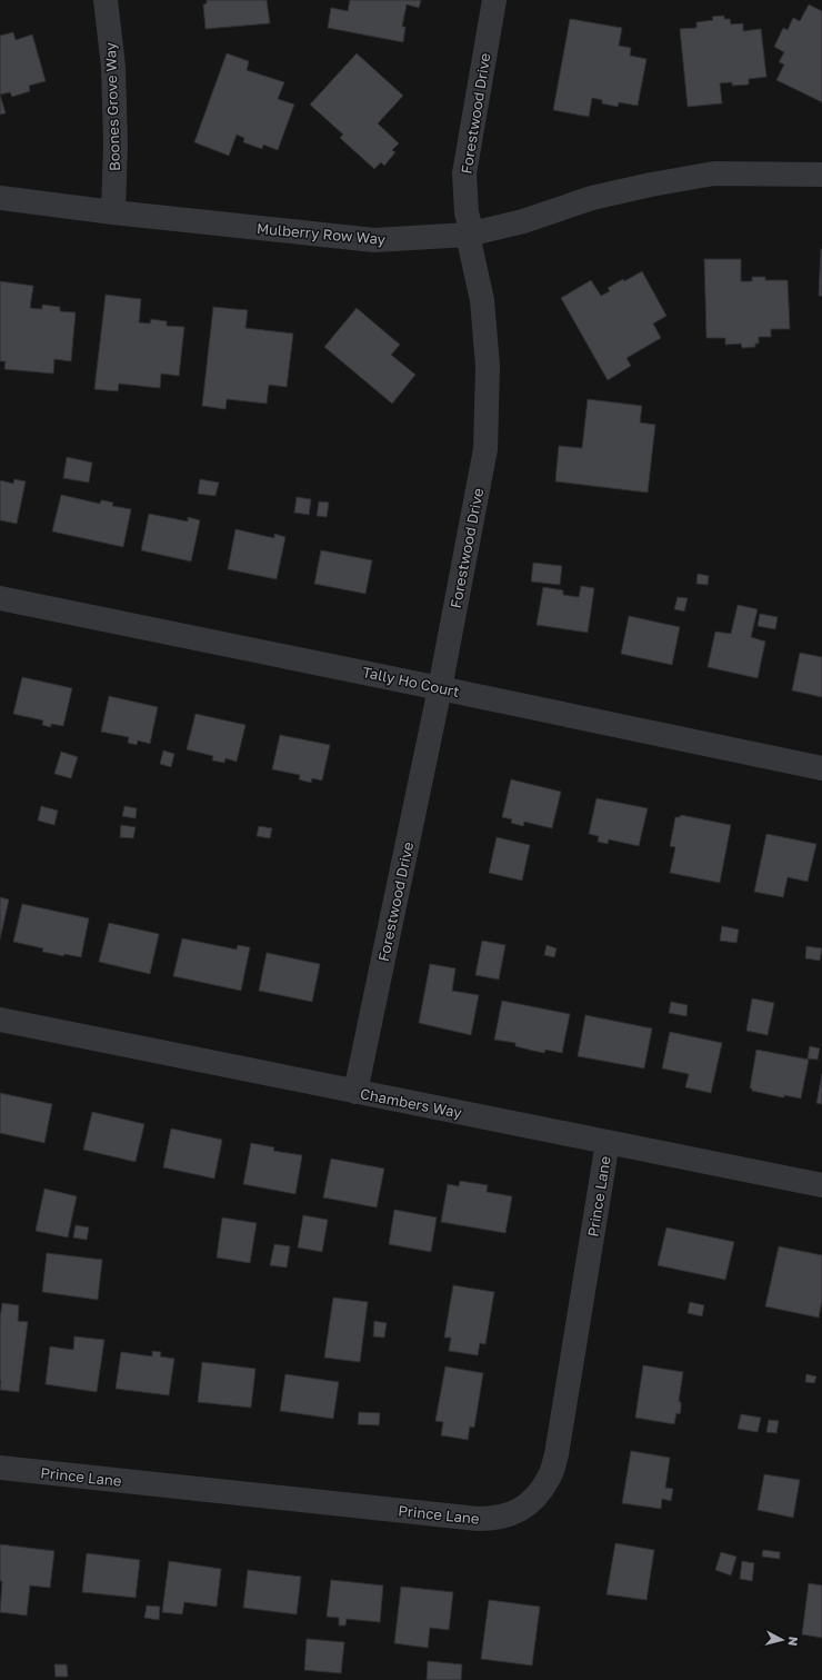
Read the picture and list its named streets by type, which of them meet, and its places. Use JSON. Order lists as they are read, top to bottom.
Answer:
{
  "streets": {
    "street": [
      "Boones Grove Way",
      "Forestwood Drive",
      "Mulberry Row Way",
      "Tally Ho Court",
      "Chambers Way",
      "Prince Lane"
    ]
  },
  "crossings": [
    ["Boones Grove Way", "Mulberry Row Way"],
    ["Forestwood Drive", "Mulberry Row Way"],
    ["Forestwood Drive", "Tally Ho Court"],
    ["Forestwood Drive", "Chambers Way"],
    ["Chambers Way", "Prince Lane"]
  ],
  "north": "right"
}
